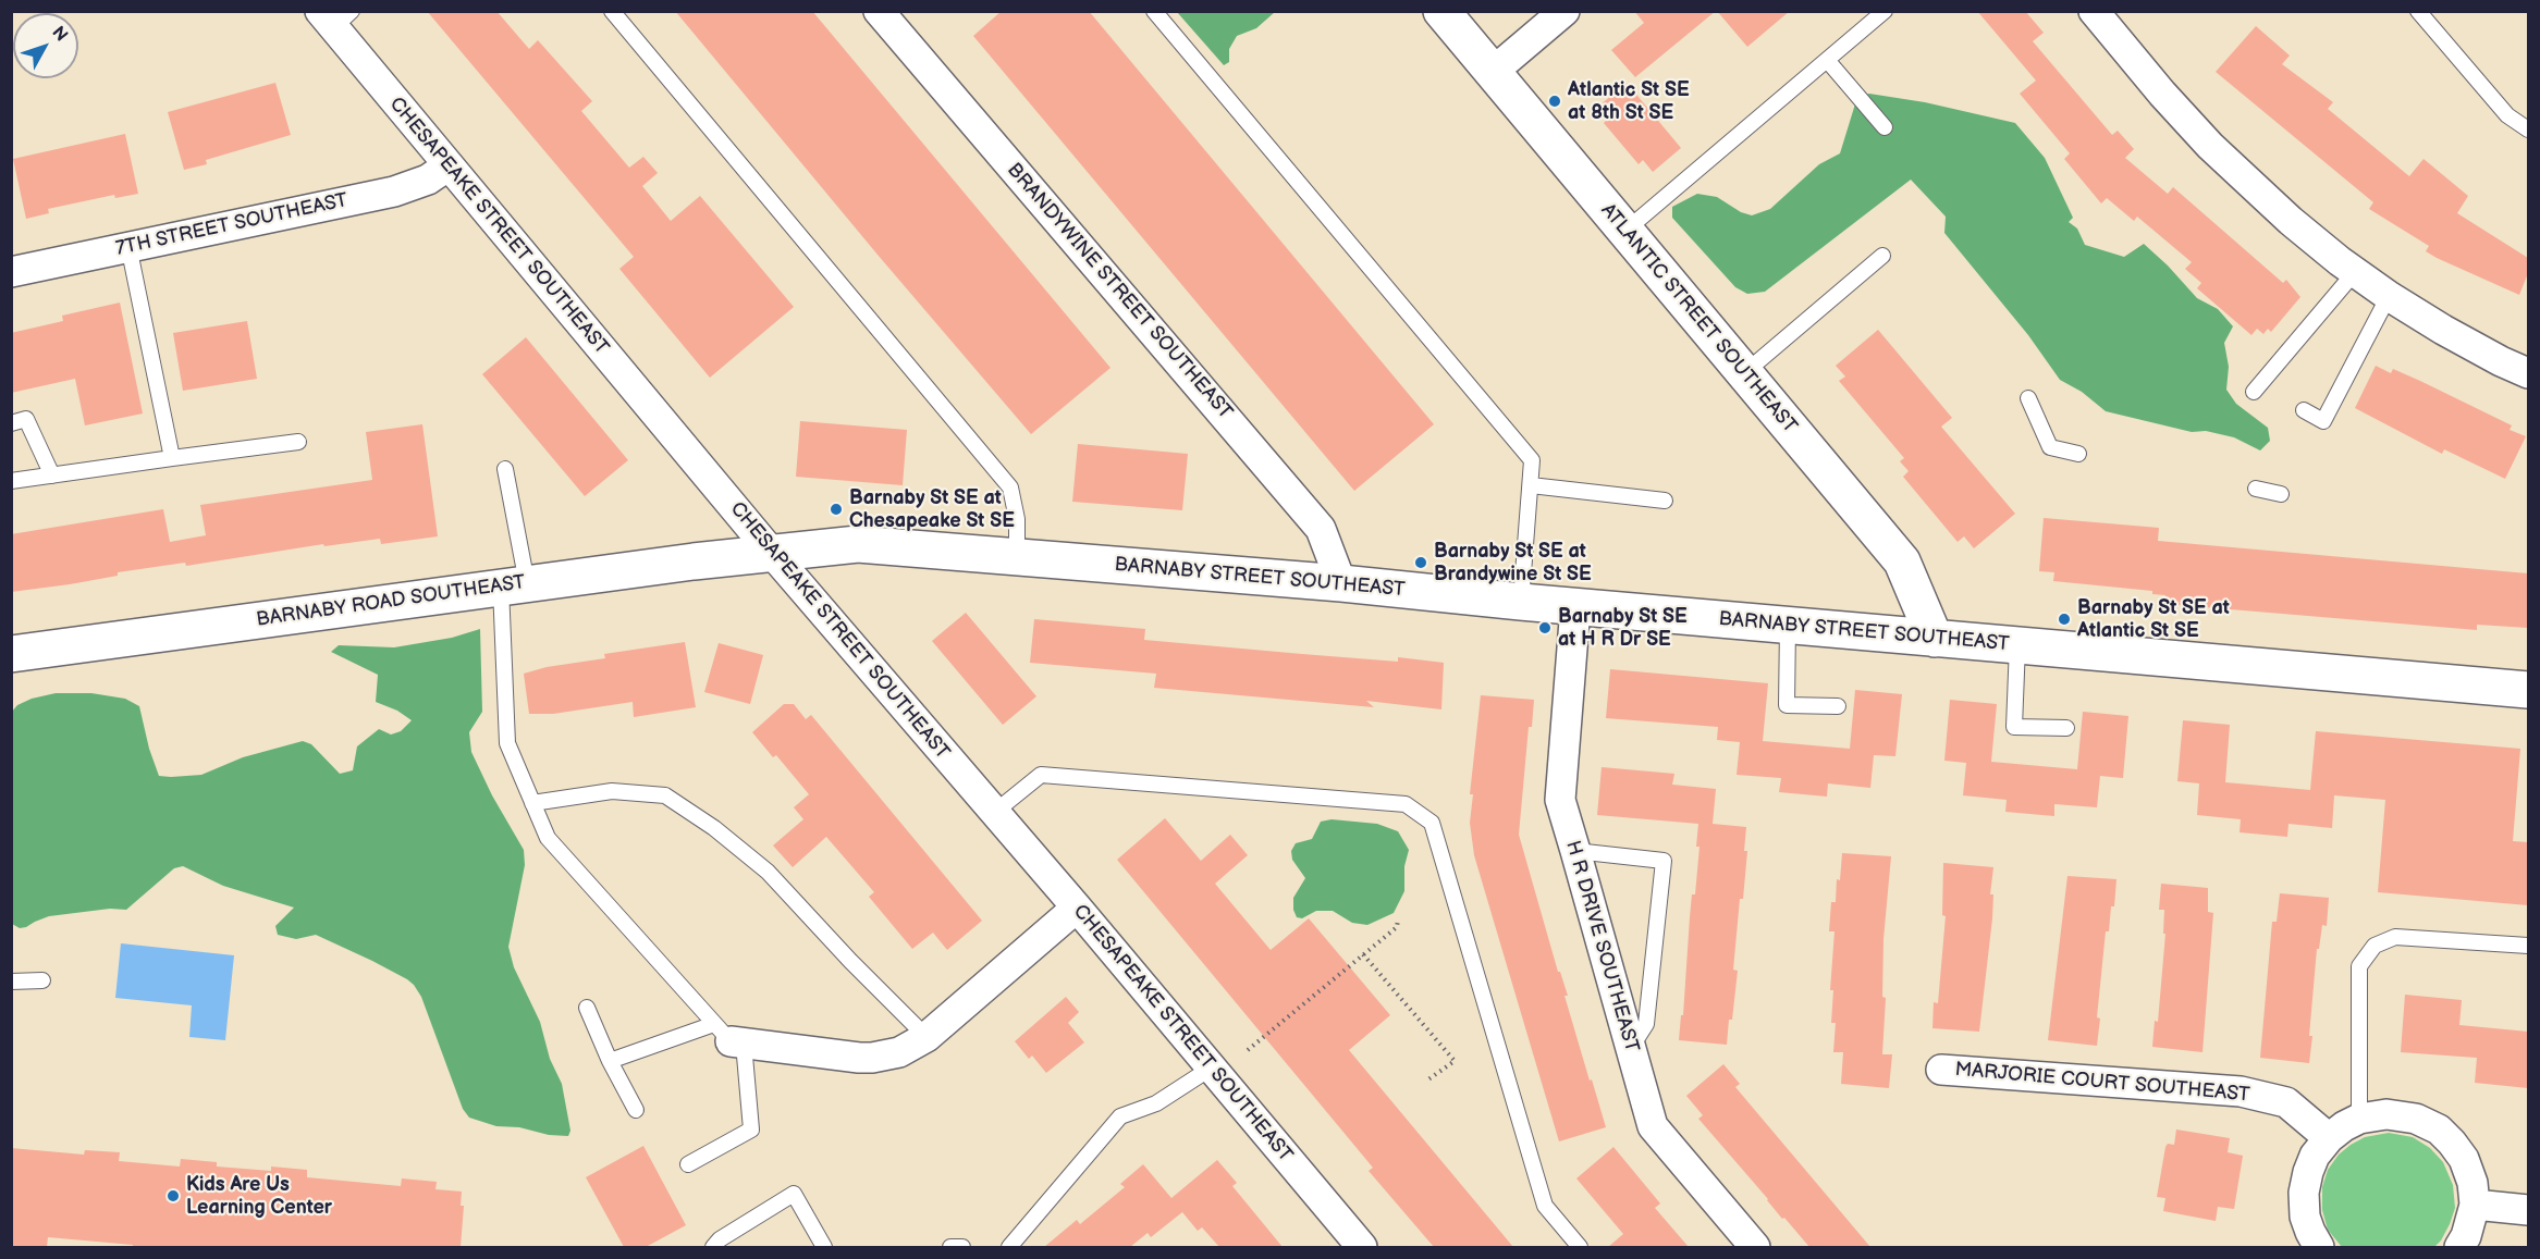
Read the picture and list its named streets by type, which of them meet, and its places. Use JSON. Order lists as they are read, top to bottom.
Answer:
{
  "streets": {
    "street": [
      "7TH STREET SOUTHEAST",
      "CHESAPEAKE STREET SOUTHEAST",
      "BRANDYWINE STREET SOUTHEAST",
      "ATLANTIC STREET SOUTHEAST",
      "BARNABY STREET SOUTHEAST",
      "BARNABY ROAD SOUTHEAST",
      "H R DRIVE SOUTHEAST",
      "MARJORIE COURT SOUTHEAST"
    ]
  },
  "crossings": [
    ["7TH STREET SOUTHEAST", "CHESAPEAKE STREET SOUTHEAST"],
    ["CHESAPEAKE STREET SOUTHEAST", "BARNABY STREET SOUTHEAST"],
    ["CHESAPEAKE STREET SOUTHEAST", "BARNABY ROAD SOUTHEAST"],
    ["BRANDYWINE STREET SOUTHEAST", "BARNABY STREET SOUTHEAST"],
    ["ATLANTIC STREET SOUTHEAST", "BARNABY STREET SOUTHEAST"],
    ["BARNABY STREET SOUTHEAST", "BARNABY ROAD SOUTHEAST"],
    ["BARNABY STREET SOUTHEAST", "H R DRIVE SOUTHEAST"]
  ],
  "places": [
    "Atlantic St SE at 8th St SE",
    "Barnaby St SE at Chesapeake St SE",
    "Barnaby St SE at Brandywine St SE",
    "Barnaby St SE at Atlantic St SE",
    "Barnaby St SE at H R Dr SE",
    "Kids Are Us Learning Center"
  ],
  "north": "top right"
}
